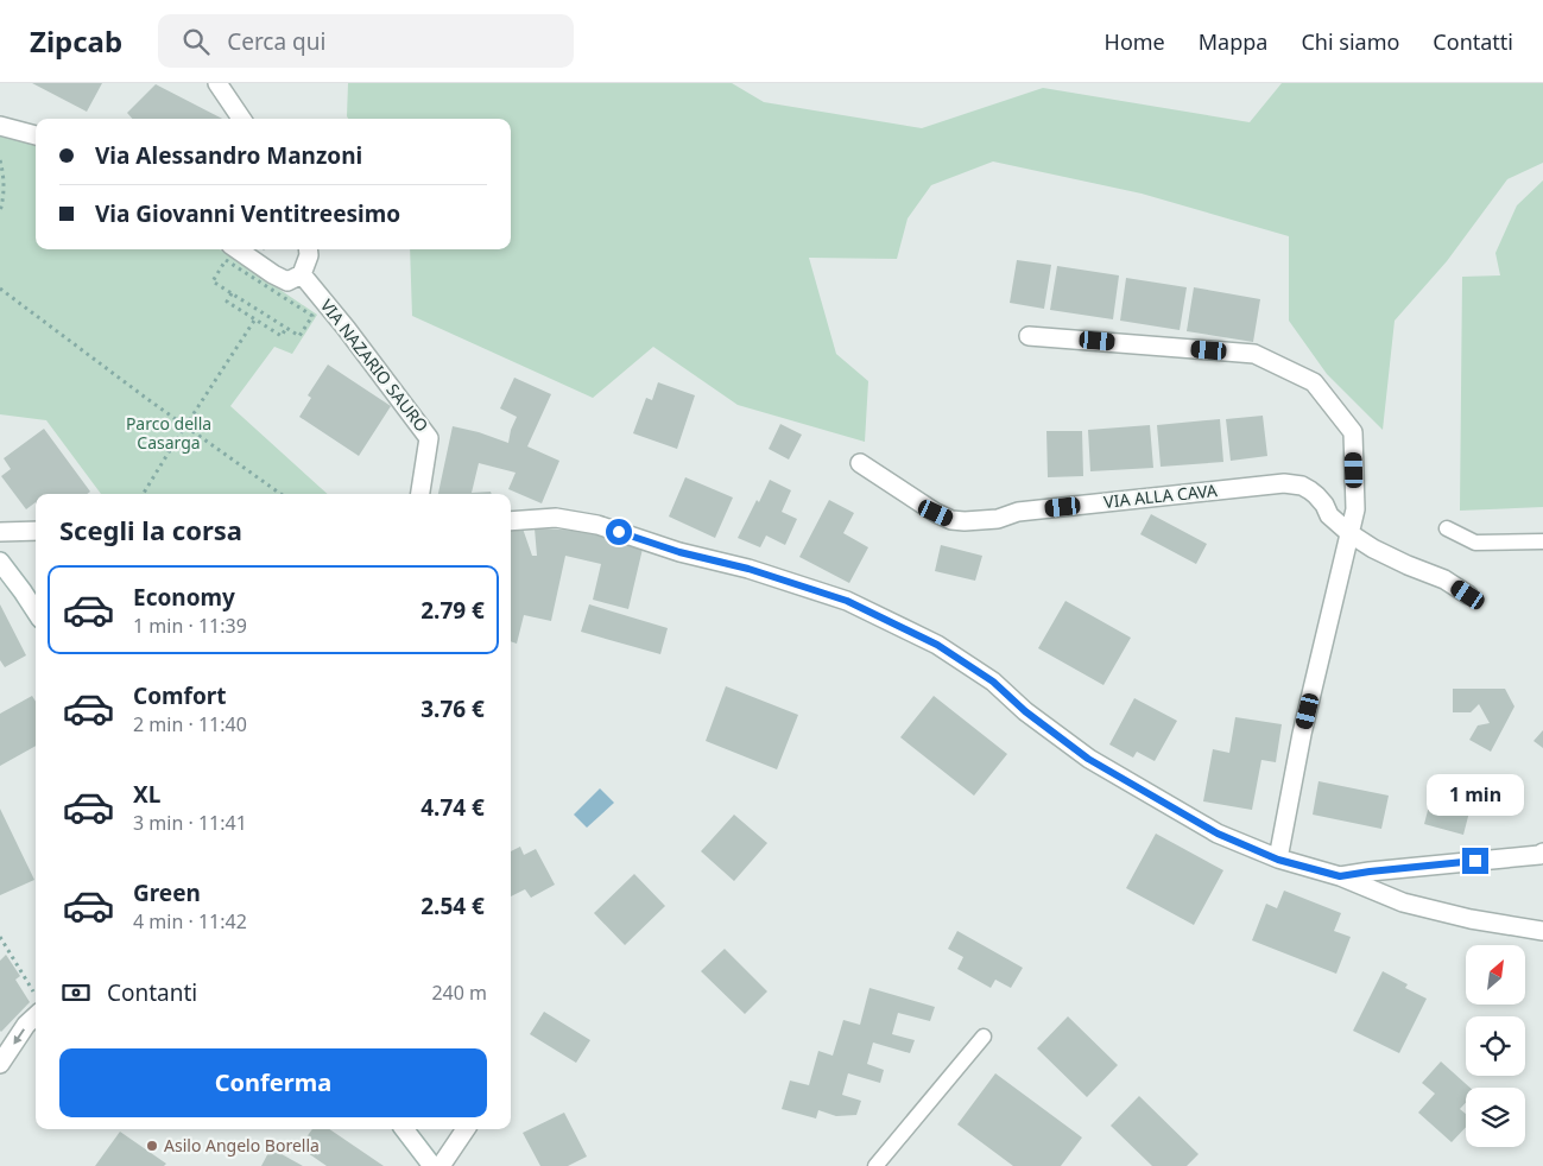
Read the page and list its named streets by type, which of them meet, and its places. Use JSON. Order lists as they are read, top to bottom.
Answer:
{
  "streets": {
    "street": ["VIA NAZARIO SAURO", "VIA ALLA CAVA"]
  },
  "parks": ["Parco della Casarga"],
  "places": ["Asilo Angelo Borella"],
  "north": "top right",
  "page": {
    "header": "Zipcab",
    "search": "Cerca qui",
    "nav": [
      "Home",
      "Mappa",
      "Chi siamo",
      "Contatti"
    ],
    "banner": ["Via Alessandro Manzoni", "Via Giovanni Ventitreesimo"],
    "heading": "Scegli la corsa",
    "list": [
      {
        "name": "Economy",
        "note": "1 min · 11:39",
        "value": "2.79 €"
      },
      {
        "name": "Comfort",
        "note": "2 min · 11:40",
        "value": "3.76 €"
      },
      {
        "name": "XL",
        "note": "3 min · 11:41",
        "value": "4.74 €"
      },
      {
        "name": "Green",
        "note": "4 min · 11:42",
        "value": "2.54 €"
      }
    ],
    "bubble": "1 min",
    "pay": ["Contanti", "240 m"],
    "buttons": "Conferma"
  }
}
